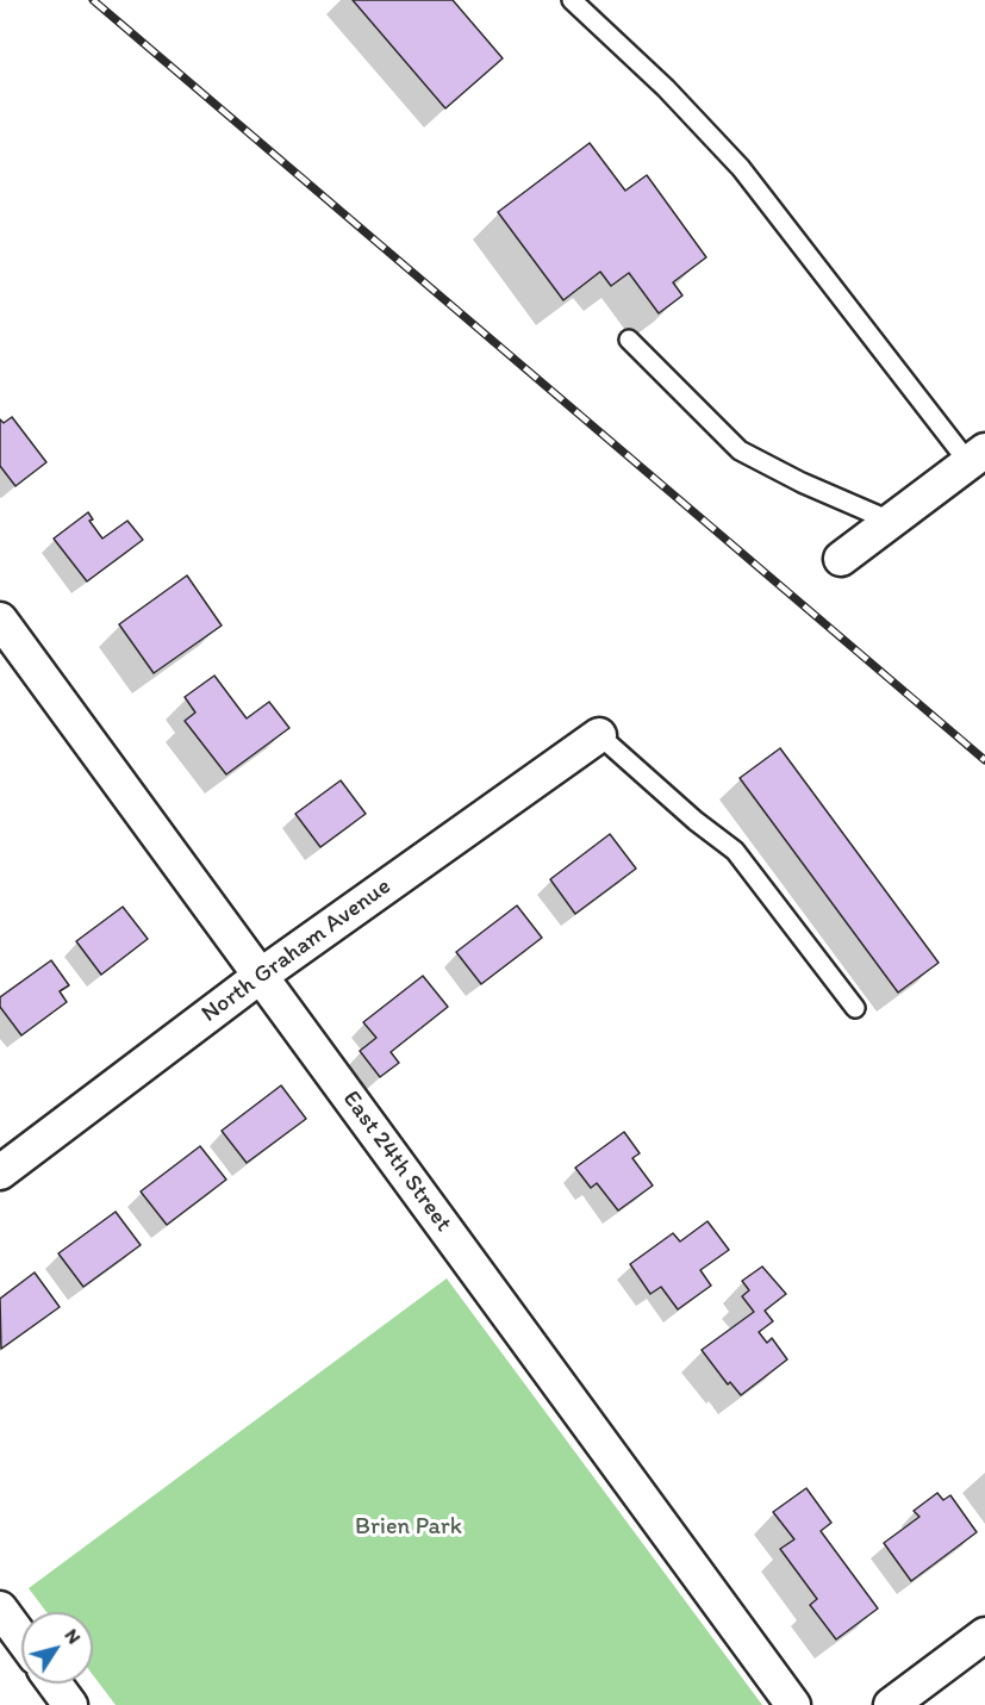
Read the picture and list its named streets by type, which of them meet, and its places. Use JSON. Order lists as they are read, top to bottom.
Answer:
{
  "streets": {
    "street": ["North Graham Avenue", "East 24th Street"]
  },
  "crossings": [
    ["North Graham Avenue", "East 24th Street"]
  ],
  "parks": ["Brien Park"],
  "north": "top right"
}
